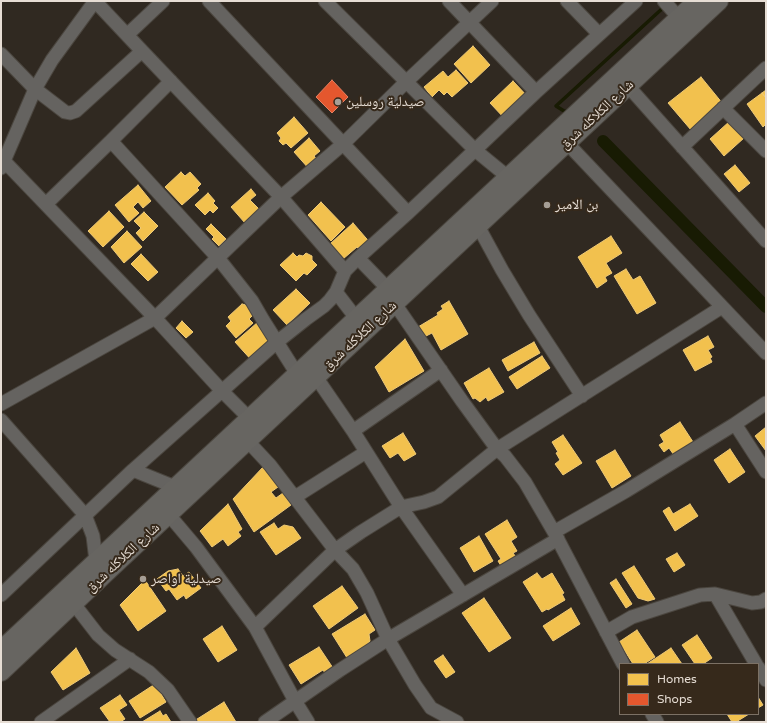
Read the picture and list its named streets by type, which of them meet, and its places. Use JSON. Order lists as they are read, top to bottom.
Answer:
{
  "streets": {
    "street": ["شارع الكلاكله شرق"]
  },
  "places": ["صيدلية روسلين", "بن الامير", "صيدلية اواصر"],
  "legend": ["Homes", "Shops"]
}
